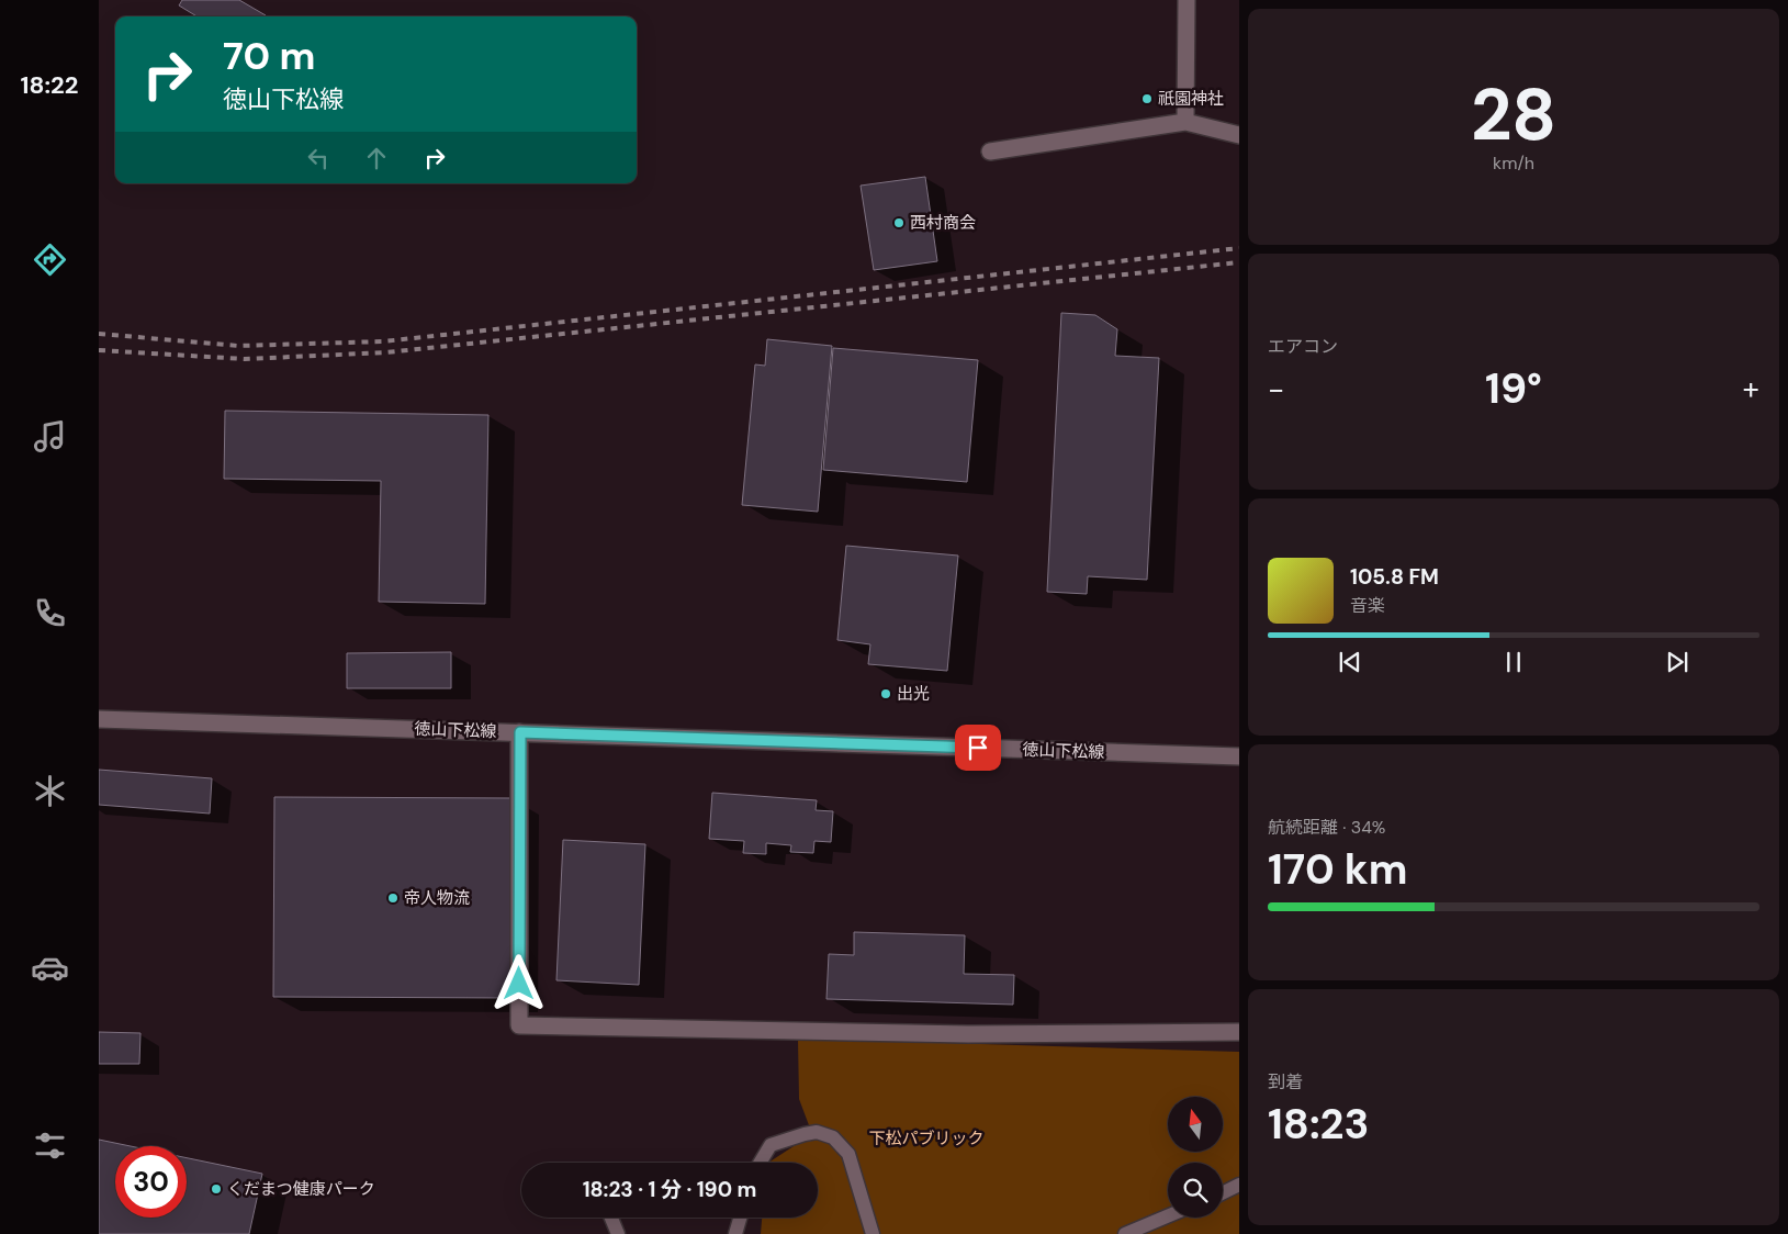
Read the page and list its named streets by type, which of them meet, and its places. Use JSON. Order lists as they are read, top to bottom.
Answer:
{
  "streets": {
    "street": ["徳山下松線"]
  },
  "parks": ["下松パブリック"],
  "places": [
    "祇園神社",
    "西村商会",
    "出光",
    "帝人物流",
    "くだまつ健康パーク"
  ],
  "north": "top",
  "page": {
    "tabs": "18:22",
    "tile": [
      ["28", "km/h"],
      "エアコン",
      ["航続距離 · 34%", "170 km"],
      ["到着", "18:23"]
    ],
    "turn": ["70 m", "徳山下松線"],
    "heat": ["−", "19°", "+"],
    "song": ["105.8 FM", "音楽"],
    "limit": "30",
    "trip": "18:23 · 1 分 · 190 m"
  }
}
